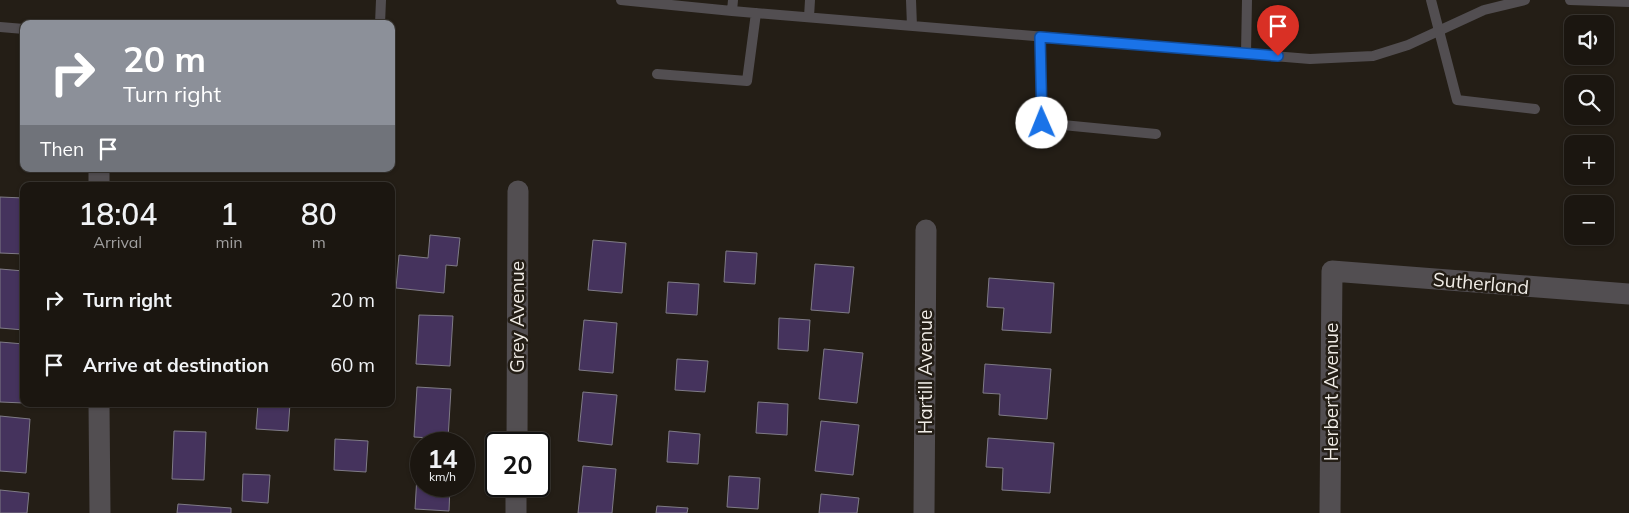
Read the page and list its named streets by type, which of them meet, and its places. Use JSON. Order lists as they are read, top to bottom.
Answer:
{
  "streets": {
    "street": [
      "Sutherland",
      "Grey Avenue",
      "Hartill Avenue",
      "Herbert Avenue"
    ]
  },
  "crossings": [
    ["Sutherland", "Herbert Avenue"]
  ],
  "page": {
    "map_buttons": ["+", "−"],
    "turn": ["20 m", "Turn right"],
    "then": "Then",
    "eta": [
      "18:04",
      "Arrival",
      "1",
      "min",
      "80",
      "m"
    ],
    "list": [
      {
        "name": "Turn right",
        "value": "20 m"
      },
      {
        "name": "Arrive at destination",
        "value": "60 m"
      }
    ],
    "speed": "14 km/h",
    "limit": "20"
  }
}
